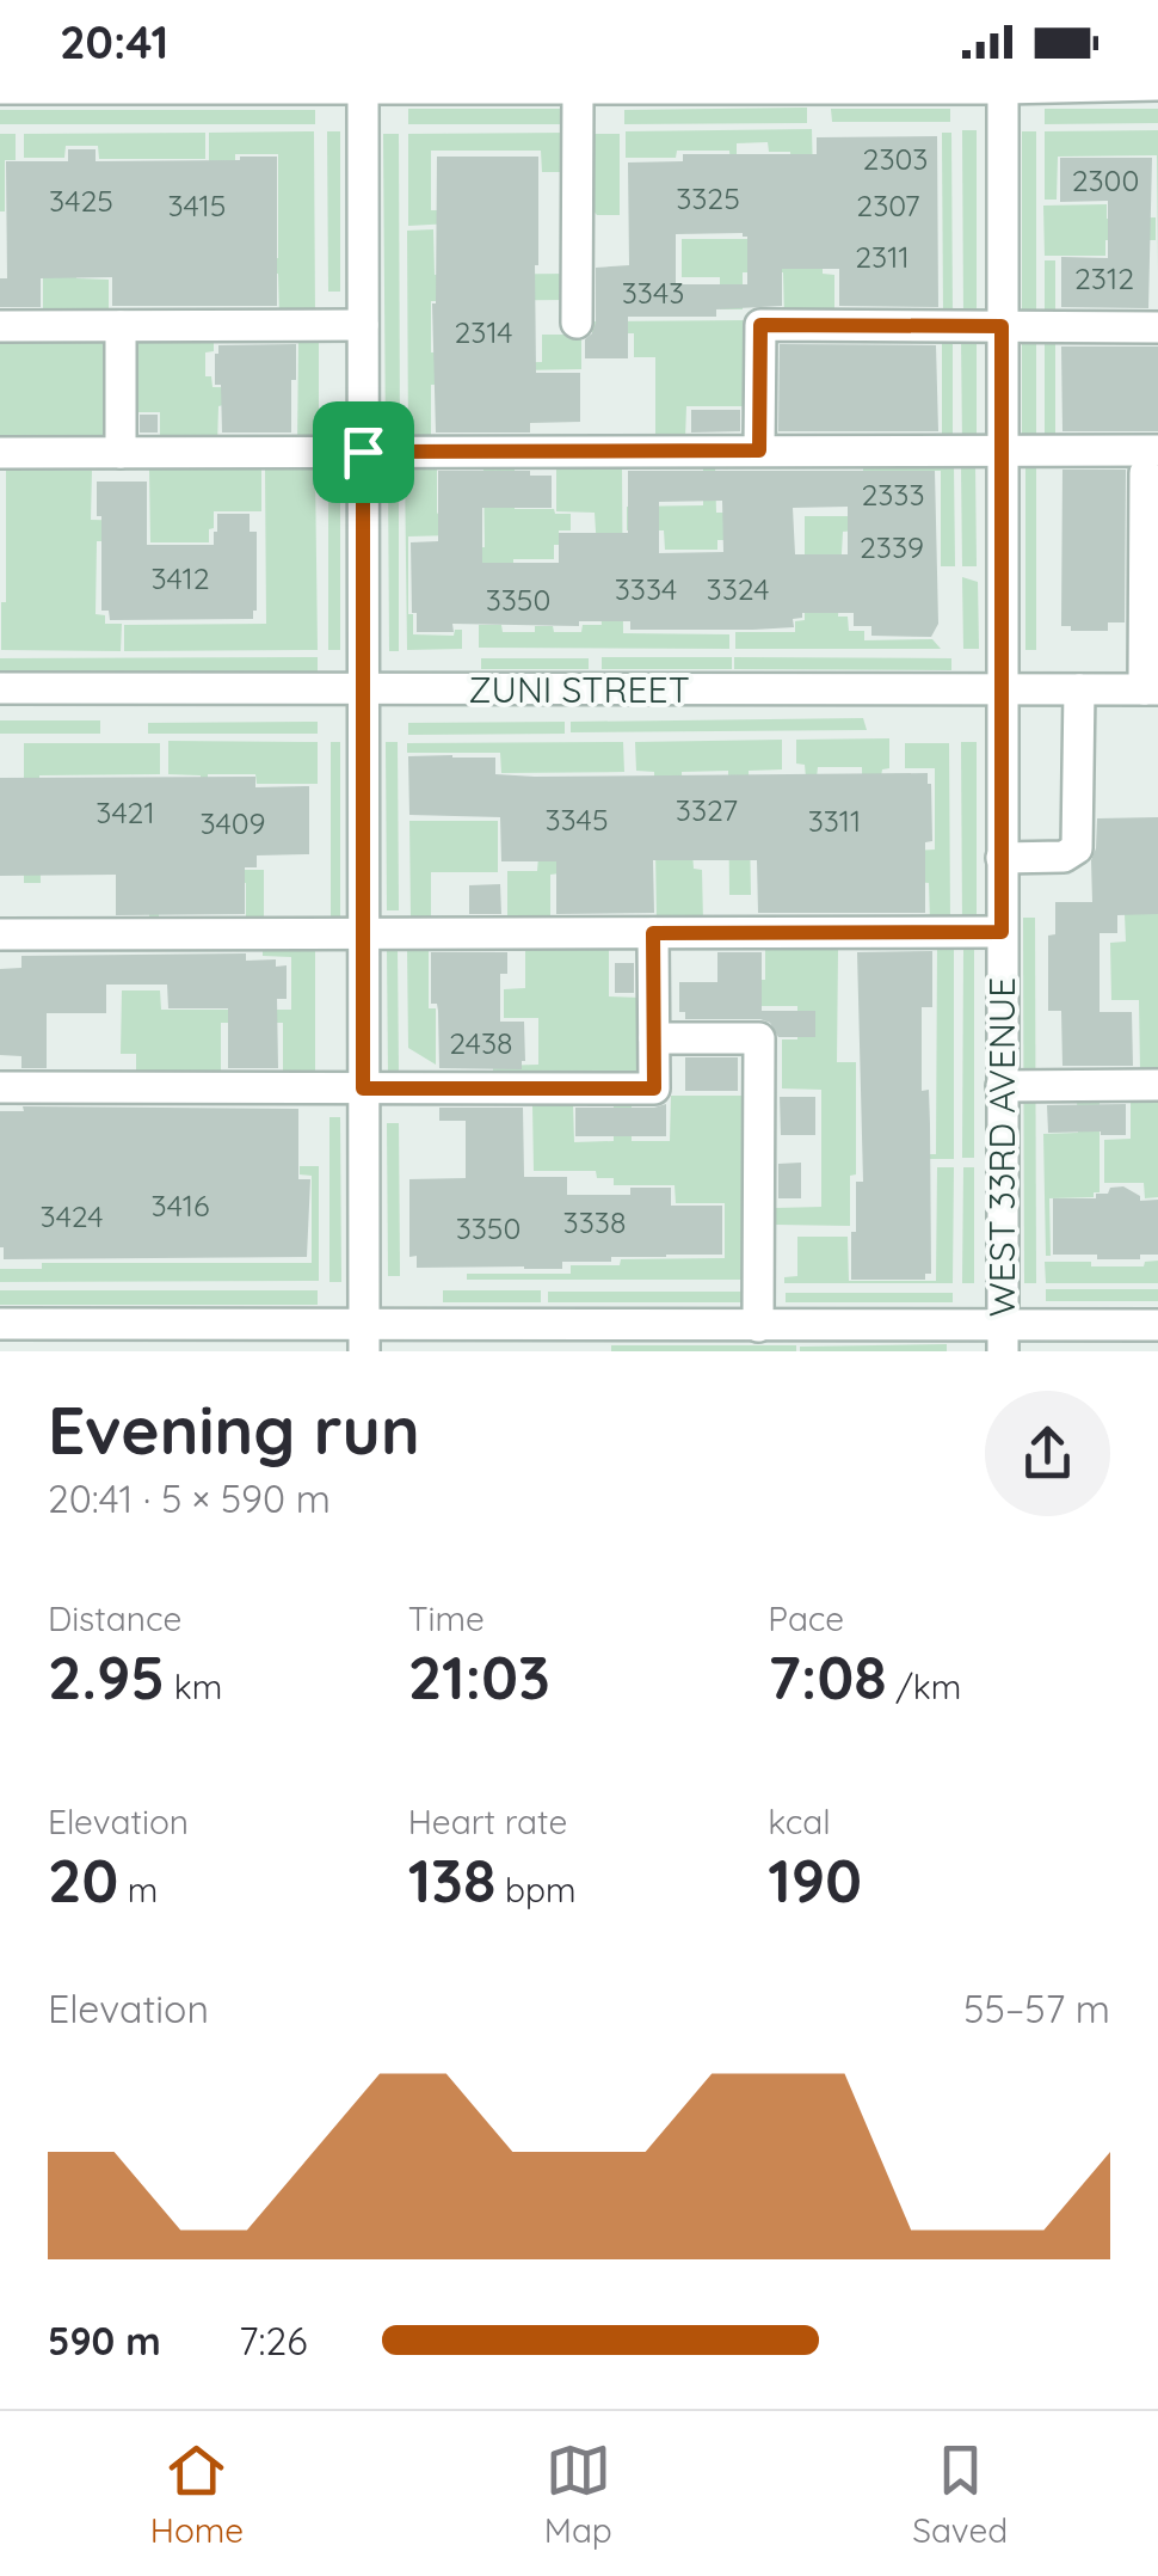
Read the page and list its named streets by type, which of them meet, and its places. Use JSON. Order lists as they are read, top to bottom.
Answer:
{
  "streets": {
    "street": ["ZUNI STREET", "WEST 33RD AVENUE"]
  },
  "crossings": [
    ["ZUNI STREET", "WEST 33RD AVENUE"]
  ],
  "house_numbers": [
    "2303",
    "2300",
    "3325",
    "3425",
    "3415",
    "2307",
    "2311",
    "2312",
    "3343",
    "2314",
    "2333",
    "2339",
    "3412",
    "3334",
    "3324",
    "3350",
    "3327",
    "3421",
    "3345",
    "3311",
    "3409",
    "2438",
    "3416",
    "3424",
    "3338",
    "3350"
  ],
  "page": {
    "status": "20:41",
    "heading": ["Evening run", "20:41 · 5 × 590 m"],
    "stats": [
      ["Distance", "2.95 km"],
      ["Time", "21:03"],
      ["Pace", "7:08 /km"],
      ["Elevation", "20 m"],
      ["Heart rate", "138 bpm"],
      ["kcal", "190"]
    ],
    "chart": ["Elevation", "55–57 m"],
    "list": [
      {
        "name": "590 m",
        "note": "7:26"
      }
    ],
    "tabs": ["Home", "Map", "Saved"]
  }
}
